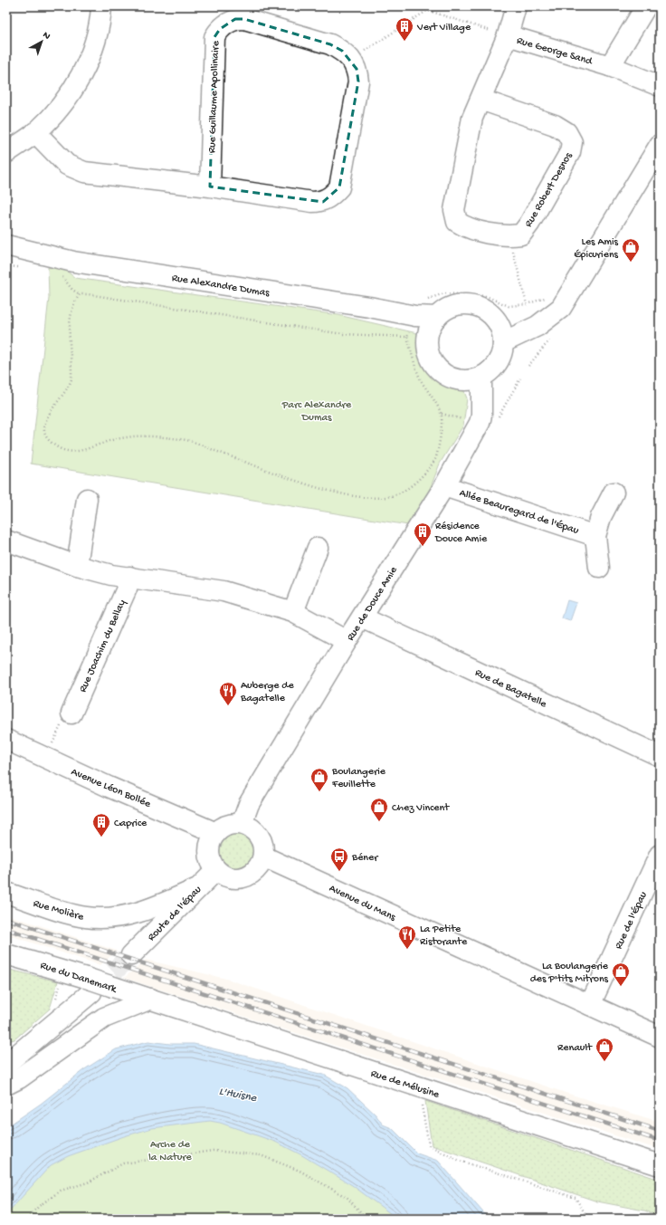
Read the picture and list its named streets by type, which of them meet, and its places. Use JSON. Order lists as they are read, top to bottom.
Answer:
{
  "streets": {
    "street": [
      "Rue George Sand",
      "Rue Guillaume Apollinaire",
      "Rue Robert Desnos",
      "Rue Alexandre Dumas",
      "Allée Beauregard de l'Épau",
      "Rue de Douce Amie",
      "Rue Joachim du Bellay",
      "Rue de Bagatelle",
      "Avenue Léon Bollée",
      "Avenue du Mans",
      "Rue Molière",
      "Route de l'Épau",
      "Rue de l'Épau",
      "Rue du Danemark",
      "Rue de Mélusine"
    ]
  },
  "crossings": [
    ["Rue Alexandre Dumas", "Rue de Douce Amie"],
    ["Allée Beauregard de l'Épau", "Rue de Douce Amie"],
    ["Rue de Douce Amie", "Rue de Bagatelle"],
    ["Rue de Douce Amie", "Avenue Léon Bollée"],
    ["Rue de Douce Amie", "Avenue du Mans"],
    ["Rue de Douce Amie", "Route de l'Épau"],
    ["Avenue Léon Bollée", "Avenue du Mans"],
    ["Avenue Léon Bollée", "Route de l'Épau"],
    ["Avenue du Mans", "Route de l'Épau"],
    ["Avenue du Mans", "Rue de l'Épau"],
    ["Rue Molière", "Route de l'Épau"],
    ["Rue du Danemark", "Rue de Mélusine"]
  ],
  "water": ["L'Huisne"],
  "parks": ["Parc Alexandre Dumas", "Arche de la Nature"],
  "places": {
    "building": ["Vert Village", "Résidence Douce Amie", "Caprice"],
    "shop": [
      "Les Amis Épicuriens",
      "Boulangerie Feuillette",
      "Chez Vincent",
      "La Boulangerie des P'tits Mitrons",
      "Renault"
    ],
    "restaurant": ["Auberge de Bagatelle", "La Petite Ristorante"],
    "bus stop": ["Béner"]
  },
  "north": "top right"
}
